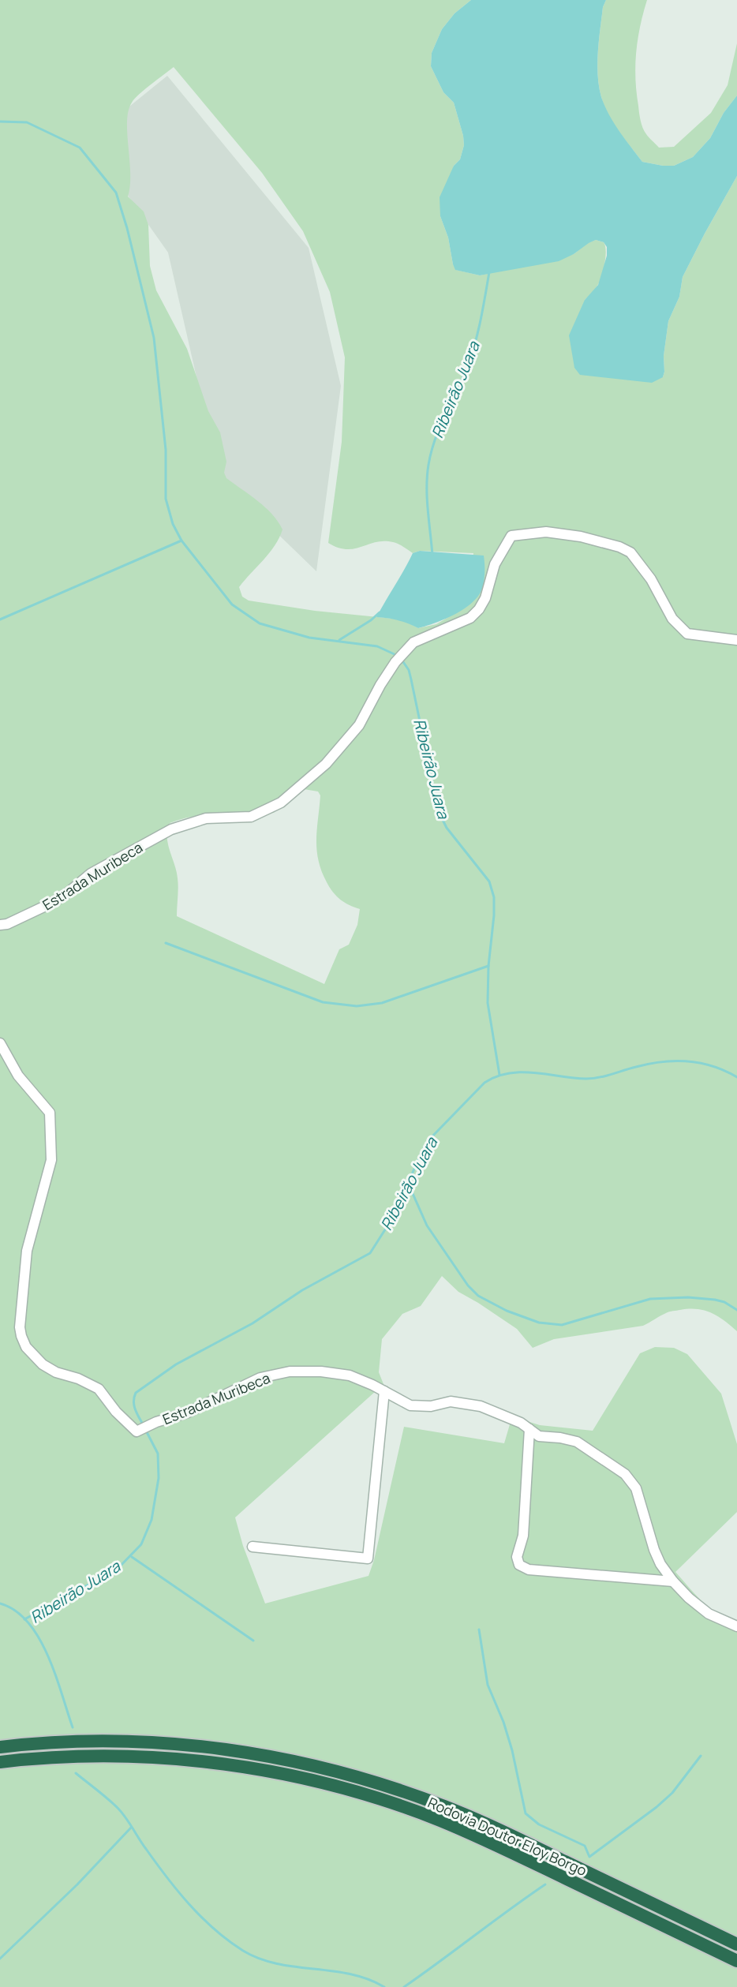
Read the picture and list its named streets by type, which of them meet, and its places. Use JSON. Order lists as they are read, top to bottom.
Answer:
{
  "streets": {
    "highway": ["Rodovia Doutor Eloy Borgo"],
    "street": ["Estrada Muribeca"]
  },
  "water": ["Ribeirão Juara"]
}
